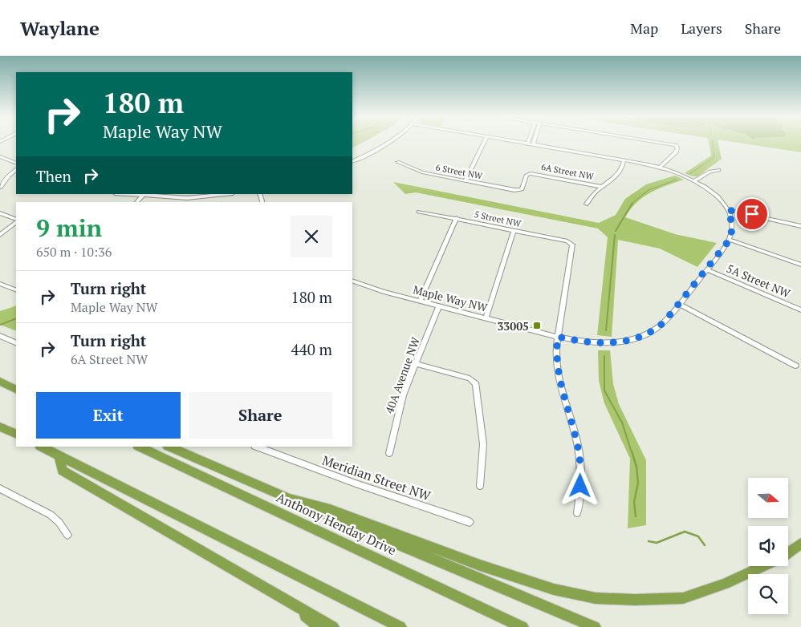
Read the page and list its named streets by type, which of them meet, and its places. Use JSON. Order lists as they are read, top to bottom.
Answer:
{
  "streets": {
    "highway": ["Anthony Henday Drive"],
    "street": [
      "6 Street NW",
      "6A Street NW",
      "5 Street NW",
      "5A Street NW",
      "Maple Way NW",
      "40A Avenue NW",
      "Meridian Street NW"
    ]
  },
  "crossings": [
    ["6 Street NW", "6A Street NW"],
    ["5 Street NW", "Maple Way NW"],
    ["5A Street NW", "Maple Way NW"],
    ["Maple Way NW", "40A Avenue NW"]
  ],
  "places": {
    "transit": ["33005"]
  },
  "north": "right",
  "page": {
    "header": "Waylane",
    "nav": ["Map", "Layers", "Share"],
    "turn": ["180 m", "Maple Way NW"],
    "then": "Then",
    "heading": ["9 min", "650 m · 10:36"],
    "list": [
      {
        "name": "Turn right",
        "note": "Maple Way NW",
        "value": "180 m"
      },
      {
        "name": "Turn right",
        "note": "6A Street NW",
        "value": "440 m"
      }
    ],
    "buttons": ["Exit", "Share"]
  }
}
